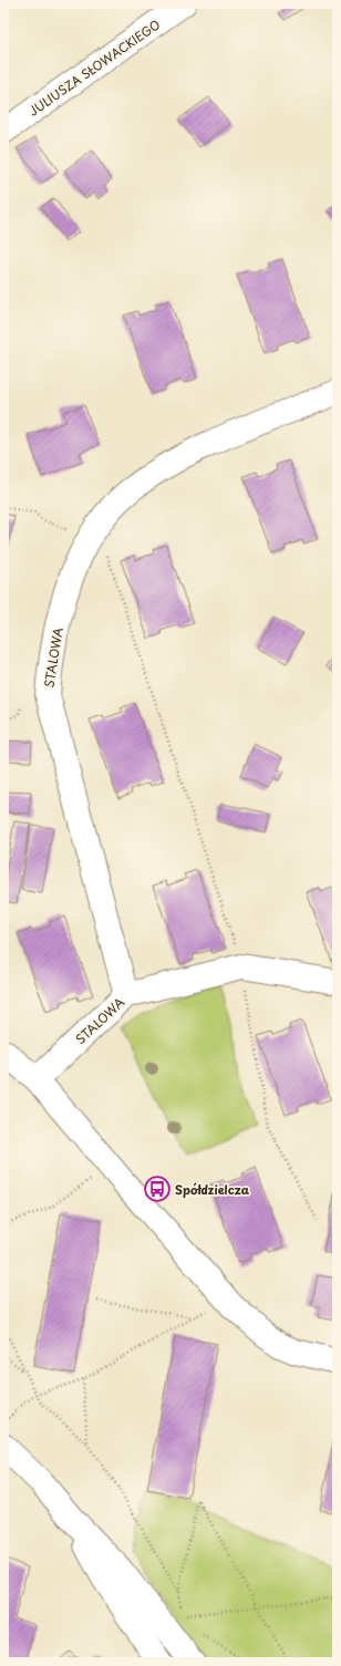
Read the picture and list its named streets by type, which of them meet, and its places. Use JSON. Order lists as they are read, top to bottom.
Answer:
{
  "streets": {
    "street": ["JULIUSZA SŁOWACKIEGO", "STALOWA"]
  },
  "places": {
    "bus stop": ["Spółdzielcza"]
  }
}
